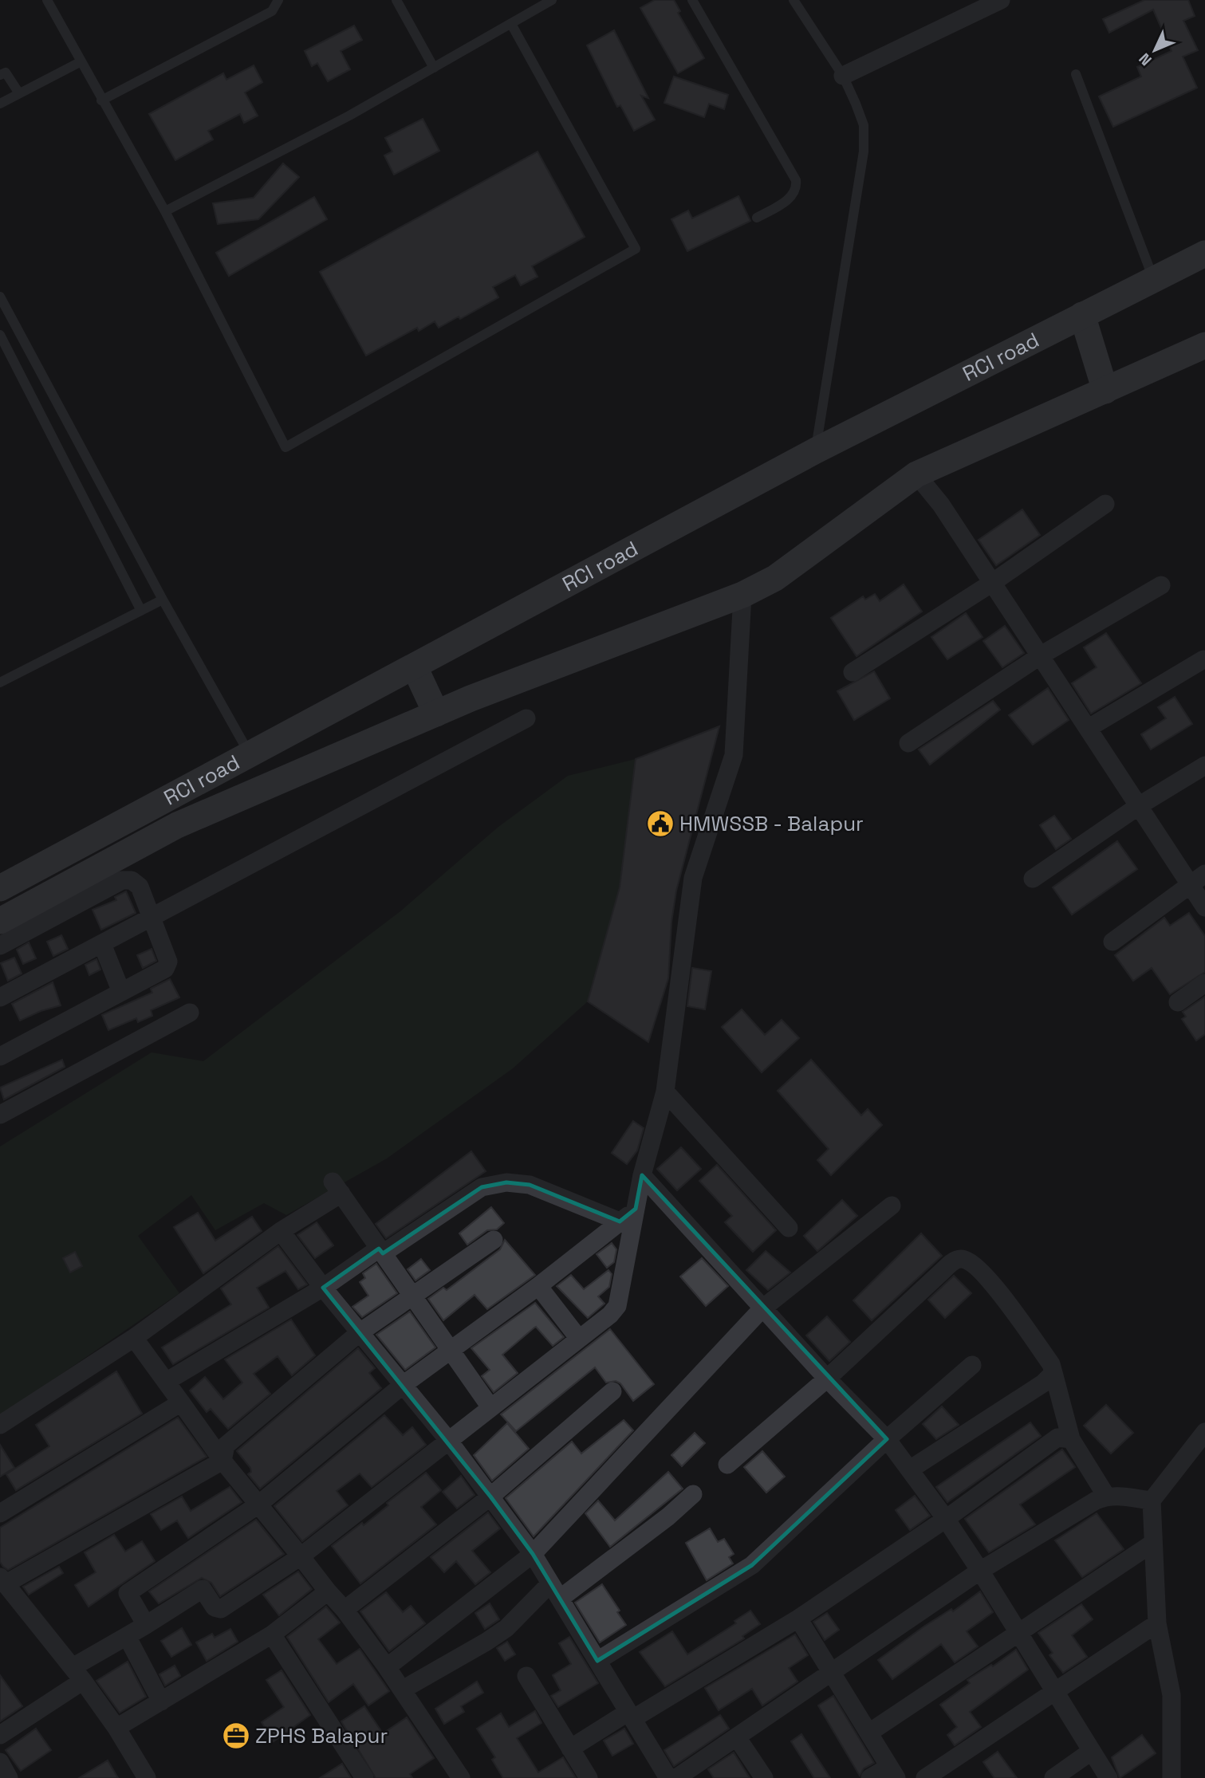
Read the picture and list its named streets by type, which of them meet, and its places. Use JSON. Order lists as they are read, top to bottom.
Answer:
{
  "streets": {
    "main road": ["RCI road"]
  },
  "places": {
    "public building": ["HMWSSB - Balapur"],
    "office": ["ZPHS Balapur"]
  },
  "north": "bottom left"
}
